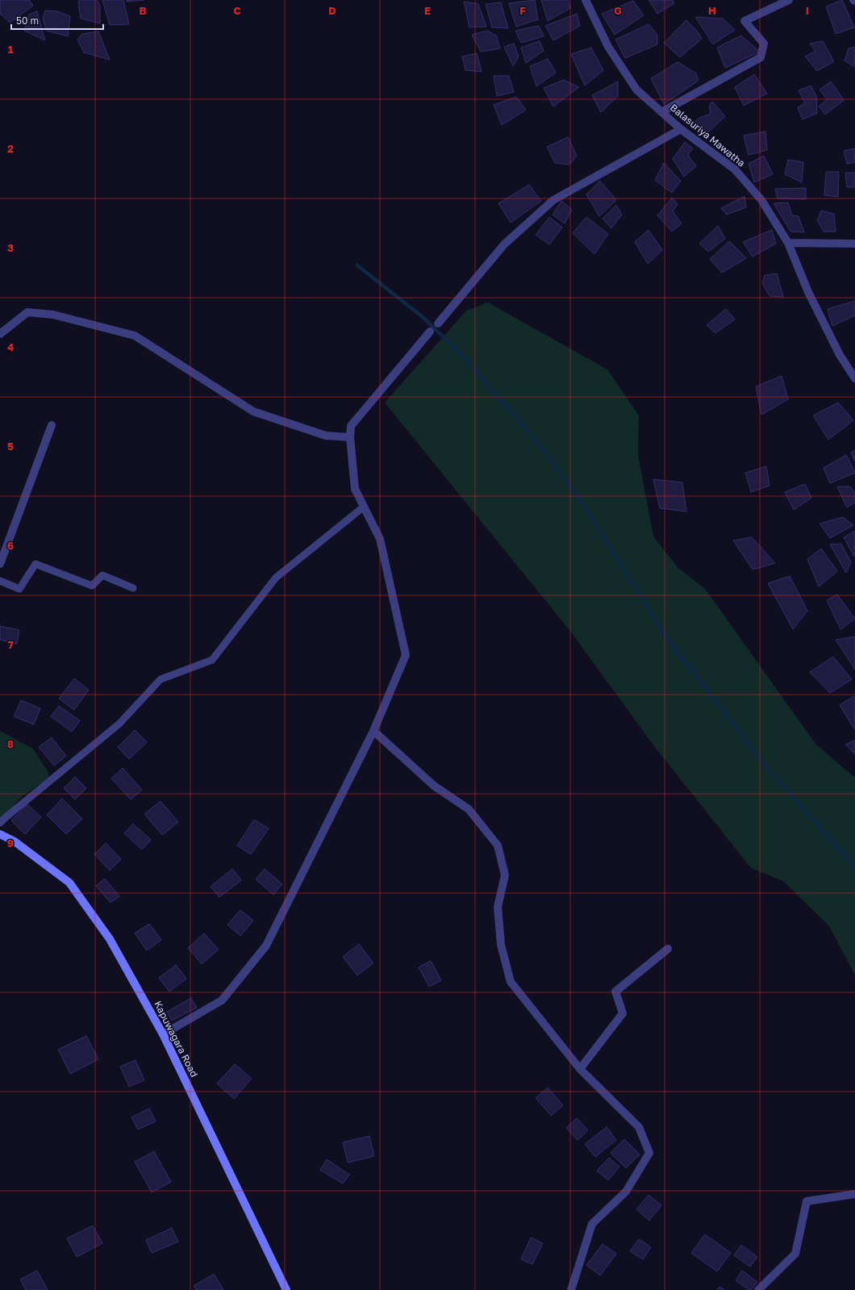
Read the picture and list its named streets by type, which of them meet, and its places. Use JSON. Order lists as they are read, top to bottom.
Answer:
{
  "streets": {
    "street": ["Balasuriya Mawatha", "Kapuwagara Road"]
  },
  "scale_bar": "50 m",
  "grid": {
    "columns": [
      "B",
      "C",
      "D",
      "E",
      "F",
      "G",
      "H",
      "I"
    ],
    "rows": [
      "1",
      "2",
      "3",
      "4",
      "5",
      "6",
      "7",
      "8",
      "9"
    ]
  }
}
